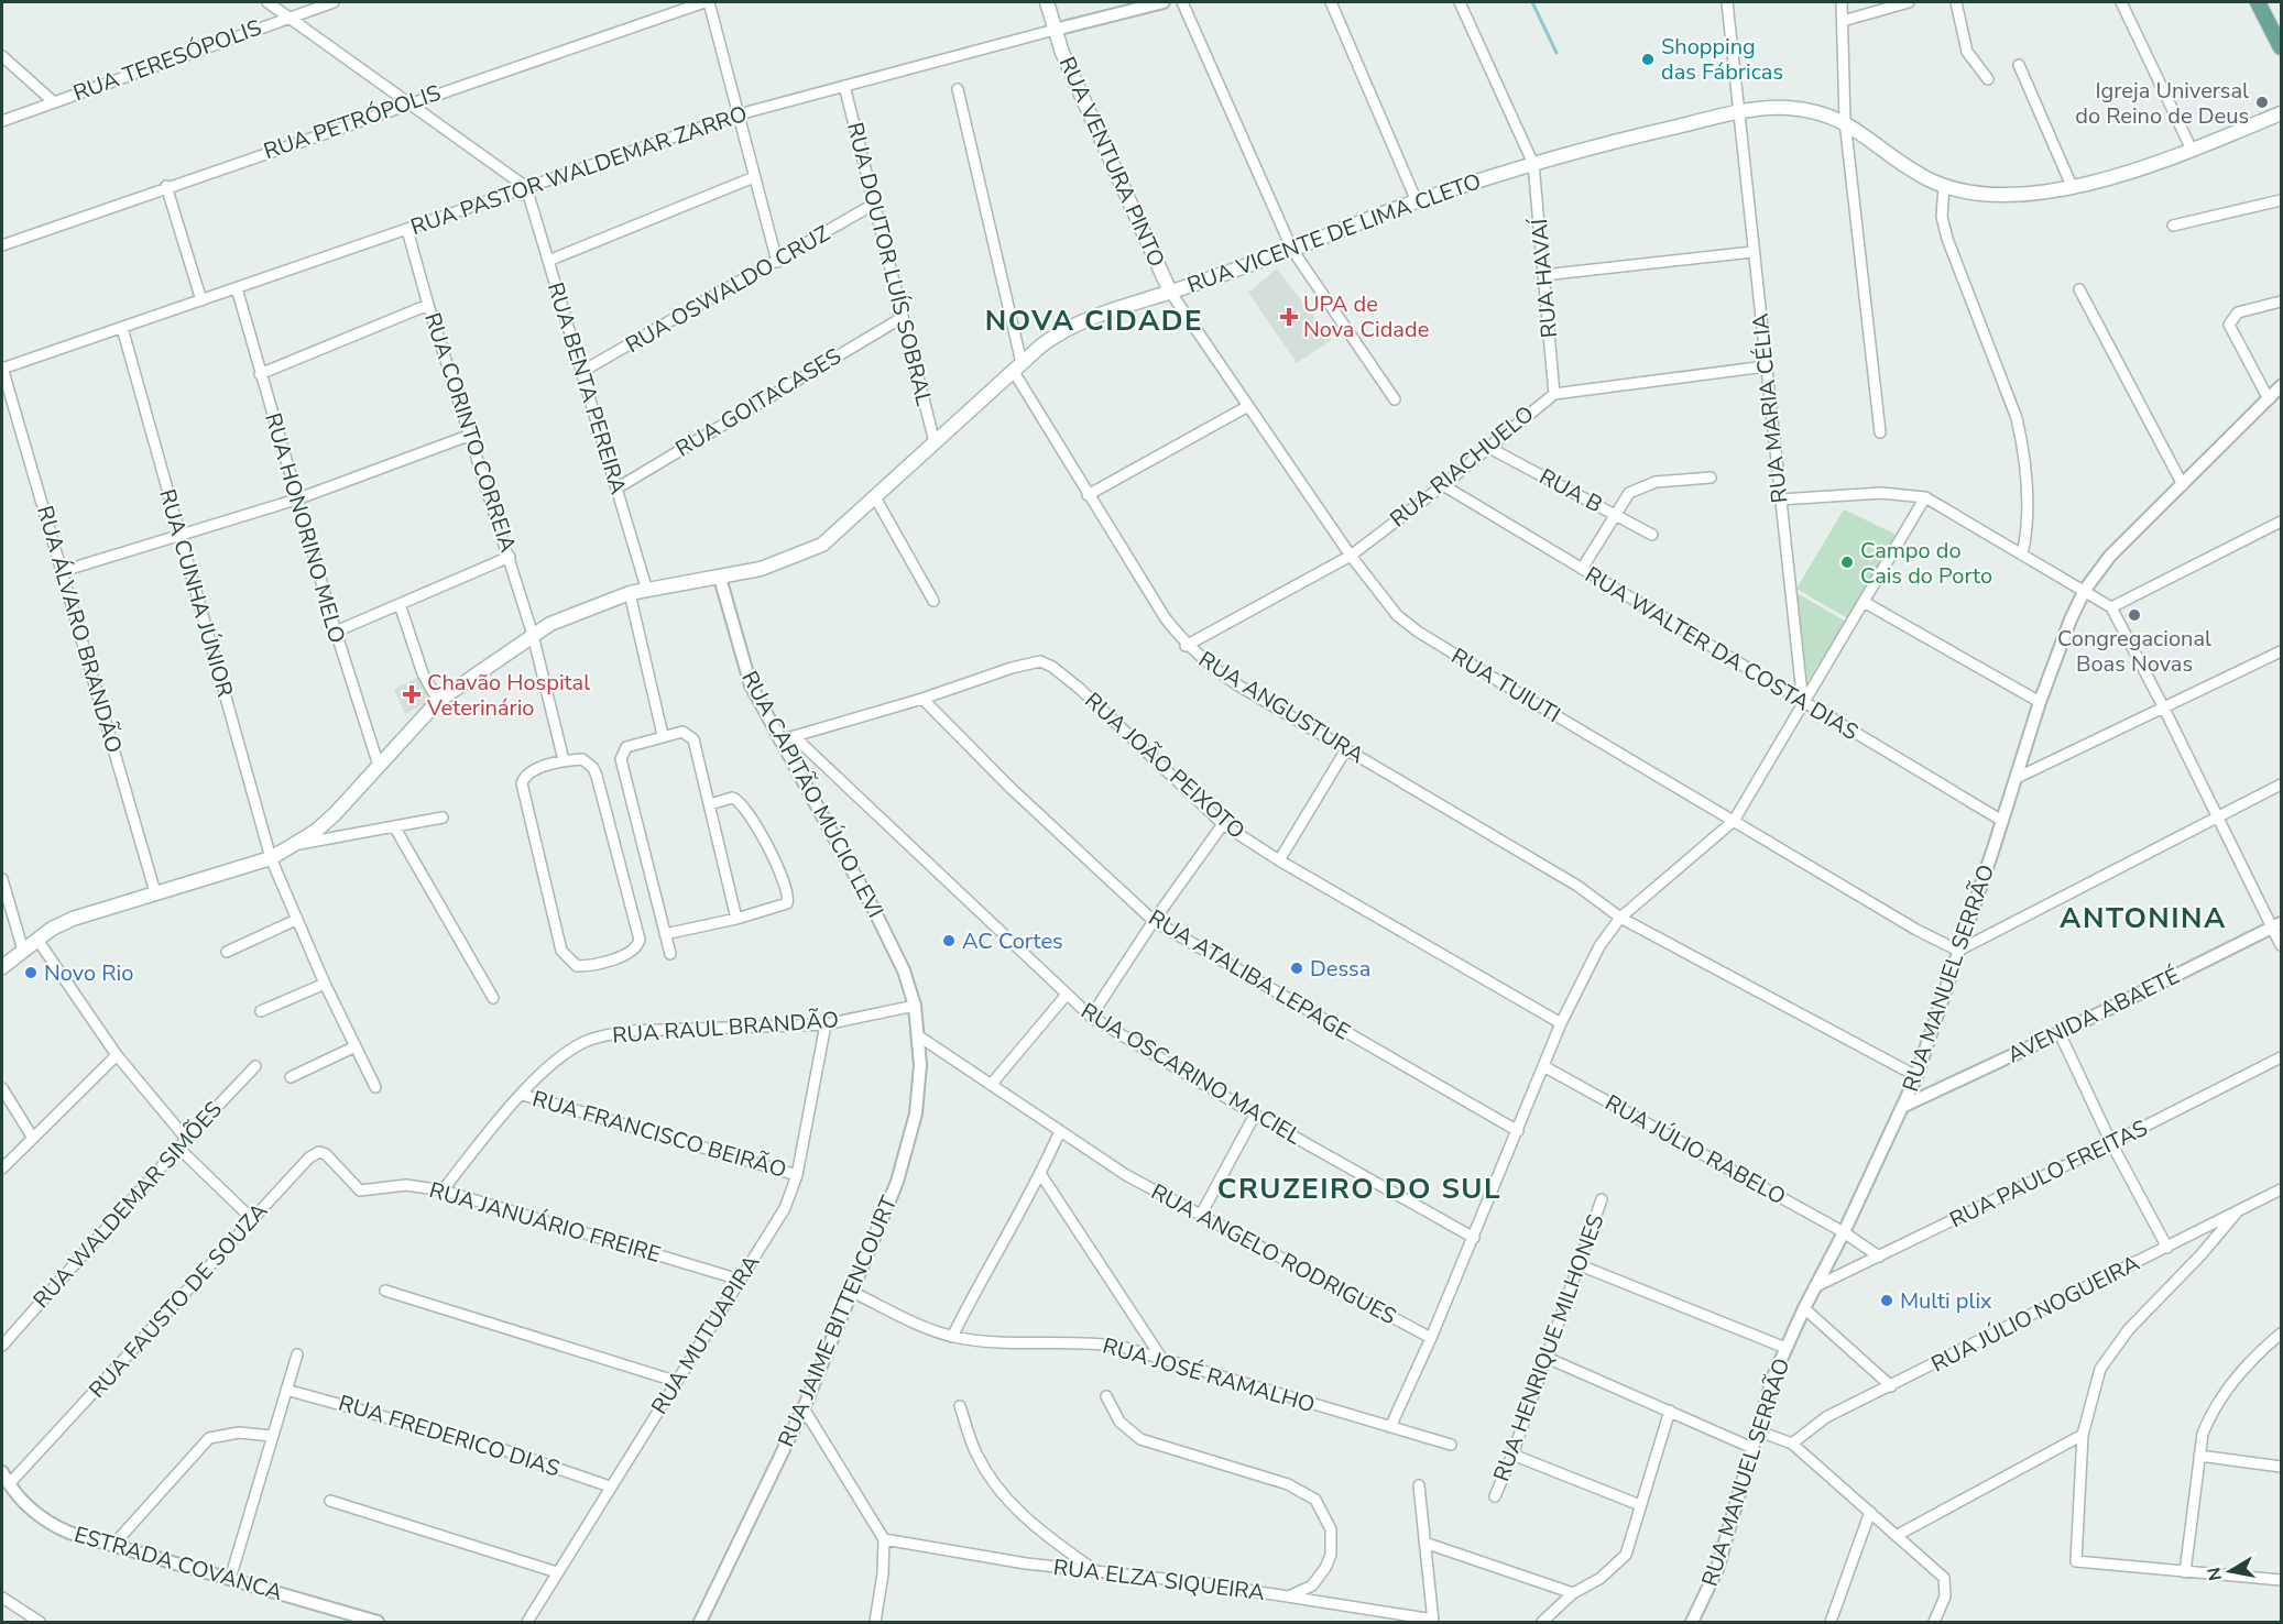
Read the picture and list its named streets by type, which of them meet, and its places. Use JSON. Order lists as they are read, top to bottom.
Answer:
{
  "streets": {
    "main road": ["RUA VENTURA PINTO", "RUA VICENTE DE LIMA CLETO"],
    "street": [
      "RUA TERESÓPOLIS",
      "RUA PETRÓPOLIS",
      "RUA PASTOR WALDEMAR ZARRO",
      "RUA DOUTOR LUÍS SOBRAL",
      "RUA HAVAÍ",
      "RUA OSWALDO CRUZ",
      "RUA BENTA PEREIRA",
      "RUA GOITACASES",
      "RUA MARIA CÉLIA",
      "RUA CORINTO CORREIA",
      "RUA RIACHUELO",
      "RUA B",
      "RUA HONORINO MELO",
      "RUA CUNHA JÚNIOR",
      "RUA ÁLVARO BRANDÃO",
      "RUA WALTER DA COSTA DIAS",
      "RUA TUIUTI",
      "RUA ANGUSTURA",
      "RUA JOÃO PEIXOTO",
      "RUA CAPITÃO MÚCIO LEVI",
      "RUA ATALIBA LEPAGE",
      "RUA MANUEL SERRÃO",
      "AVENIDA ABAETÉ",
      "RUA RAUL BRANDÃO",
      "RUA OSCARINO MACIEL",
      "RUA FRANCISCO BEIRÃO",
      "RUA JÚLIO RABELO",
      "RUA PAULO FREITAS",
      "RUA WALDEMAR SIMÕES",
      "RUA JANUÁRIO FREIRE",
      "RUA ANGELO RODRIGUES",
      "RUA FAUSTO DE SOUZA",
      "RUA JÚLIO NOGUEIRA",
      "RUA JAIME BITTENCOURT",
      "RUA MUTUAPIRA",
      "RUA HENRIQUE MILHONES",
      "RUA JOSÉ RAMALHO",
      "RUA FREDERICO DIAS",
      "ESTRADA COVANCA",
      "RUA ELZA SIQUEIRA"
    ]
  },
  "crossings": [
    ["RUA VENTURA PINTO", "RUA PASTOR WALDEMAR ZARRO"],
    ["RUA VENTURA PINTO", "RUA VICENTE DE LIMA CLETO"],
    ["RUA VENTURA PINTO", "RUA TUIUTI"],
    ["RUA PASTOR WALDEMAR ZARRO", "RUA DOUTOR LUÍS SOBRAL"],
    ["RUA PASTOR WALDEMAR ZARRO", "RUA BENTA PEREIRA"],
    ["RUA PASTOR WALDEMAR ZARRO", "RUA CORINTO CORREIA"],
    ["RUA PASTOR WALDEMAR ZARRO", "RUA HONORINO MELO"],
    ["RUA PASTOR WALDEMAR ZARRO", "RUA CUNHA JÚNIOR"],
    ["RUA PASTOR WALDEMAR ZARRO", "RUA ÁLVARO BRANDÃO"],
    ["RUA VICENTE DE LIMA CLETO", "RUA DOUTOR LUÍS SOBRAL"],
    ["RUA VICENTE DE LIMA CLETO", "RUA HAVAÍ"],
    ["RUA VICENTE DE LIMA CLETO", "RUA BENTA PEREIRA"],
    ["RUA VICENTE DE LIMA CLETO", "RUA MARIA CÉLIA"],
    ["RUA VICENTE DE LIMA CLETO", "RUA CORINTO CORREIA"],
    ["RUA VICENTE DE LIMA CLETO", "RUA HONORINO MELO"],
    ["RUA VICENTE DE LIMA CLETO", "RUA CUNHA JÚNIOR"],
    ["RUA VICENTE DE LIMA CLETO", "RUA ÁLVARO BRANDÃO"],
    ["RUA VICENTE DE LIMA CLETO", "RUA TUIUTI"],
    ["RUA VICENTE DE LIMA CLETO", "RUA ANGUSTURA"],
    ["RUA VICENTE DE LIMA CLETO", "RUA CAPITÃO MÚCIO LEVI"],
    ["RUA DOUTOR LUÍS SOBRAL", "RUA OSWALDO CRUZ"],
    ["RUA DOUTOR LUÍS SOBRAL", "RUA GOITACASES"],
    ["RUA HAVAÍ", "RUA RIACHUELO"],
    ["RUA OSWALDO CRUZ", "RUA BENTA PEREIRA"],
    ["RUA BENTA PEREIRA", "RUA GOITACASES"],
    ["RUA MARIA CÉLIA", "RUA RIACHUELO"],
    ["RUA MARIA CÉLIA", "RUA WALTER DA COSTA DIAS"],
    ["RUA RIACHUELO", "RUA B"],
    ["RUA RIACHUELO", "RUA WALTER DA COSTA DIAS"],
    ["RUA RIACHUELO", "RUA TUIUTI"],
    ["RUA RIACHUELO", "RUA ANGUSTURA"],
    ["RUA WALTER DA COSTA DIAS", "RUA MANUEL SERRÃO"],
    ["RUA TUIUTI", "RUA MANUEL SERRÃO"],
    ["RUA ANGUSTURA", "RUA MANUEL SERRÃO"],
    ["RUA JOÃO PEIXOTO", "RUA CAPITÃO MÚCIO LEVI"],
    ["RUA JOÃO PEIXOTO", "RUA ATALIBA LEPAGE"],
    ["RUA JOÃO PEIXOTO", "RUA OSCARINO MACIEL"],
    ["RUA CAPITÃO MÚCIO LEVI", "RUA RAUL BRANDÃO"],
    ["RUA CAPITÃO MÚCIO LEVI", "RUA JAIME BITTENCOURT"],
    ["RUA MANUEL SERRÃO", "AVENIDA ABAETÉ"],
    ["RUA MANUEL SERRÃO", "RUA JÚLIO RABELO"],
    ["RUA MANUEL SERRÃO", "RUA PAULO FREITAS"],
    ["RUA RAUL BRANDÃO", "RUA FRANCISCO BEIRÃO"],
    ["RUA RAUL BRANDÃO", "RUA JANUÁRIO FREIRE"],
    ["RUA RAUL BRANDÃO", "RUA JAIME BITTENCOURT"],
    ["RUA RAUL BRANDÃO", "RUA MUTUAPIRA"],
    ["RUA FRANCISCO BEIRÃO", "RUA MUTUAPIRA"],
    ["RUA JÚLIO RABELO", "RUA PAULO FREITAS"],
    ["RUA JANUÁRIO FREIRE", "RUA FAUSTO DE SOUZA"],
    ["RUA JANUÁRIO FREIRE", "RUA MUTUAPIRA"],
    ["RUA ANGELO RODRIGUES", "RUA JAIME BITTENCOURT"],
    ["RUA FAUSTO DE SOUZA", "ESTRADA COVANCA"],
    ["RUA JAIME BITTENCOURT", "RUA JOSÉ RAMALHO"],
    ["RUA MUTUAPIRA", "RUA FREDERICO DIAS"]
  ],
  "districts": ["NOVA CIDADE", "ANTONINA", "CRUZEIRO DO SUL"],
  "places": {
    "other": [
      "Shopping das Fábricas",
      "Igreja Universal do Reino de Deus",
      "Campo do Cais do Porto",
      "Congregacional Boas Novas",
      "AC Cortes",
      "Dessa",
      "Novo Rio",
      "Multi plix"
    ],
    "health": ["UPA de Nova Cidade", "Chavão Hospital Veterinário"]
  },
  "north": "left"
}
